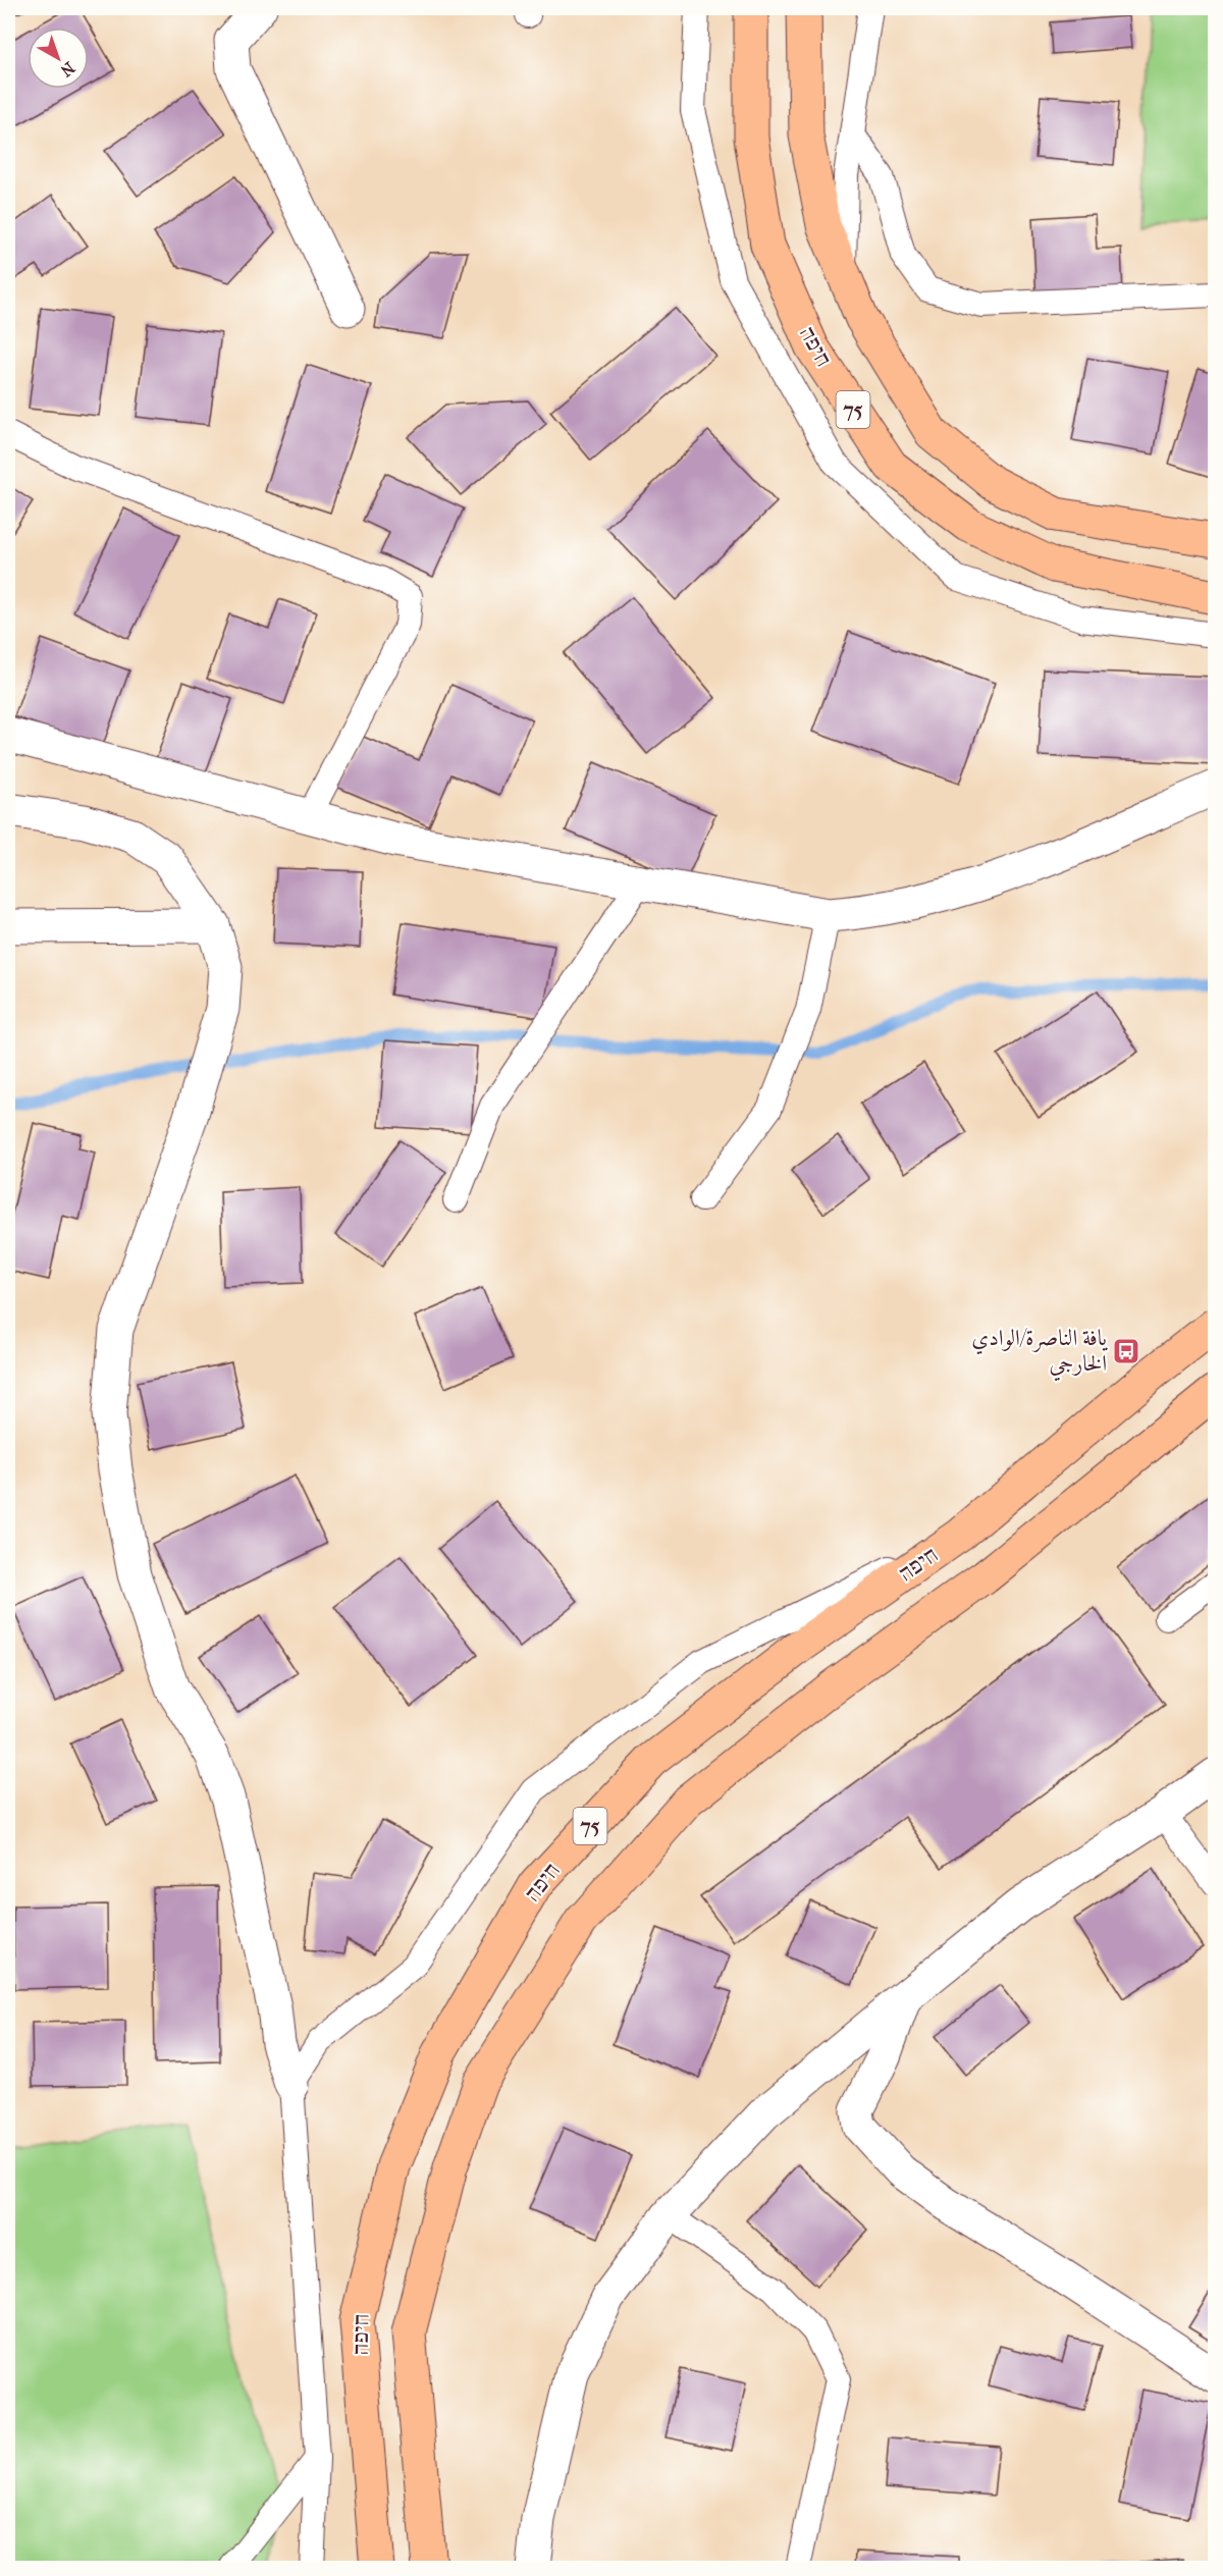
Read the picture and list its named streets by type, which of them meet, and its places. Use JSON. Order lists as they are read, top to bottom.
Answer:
{
  "streets": {
    "highway": ["חיפה", "75"]
  },
  "places": {
    "bus stop": ["يافة الناصرة/الوادي الخارجي"]
  },
  "north": "bottom right"
}
